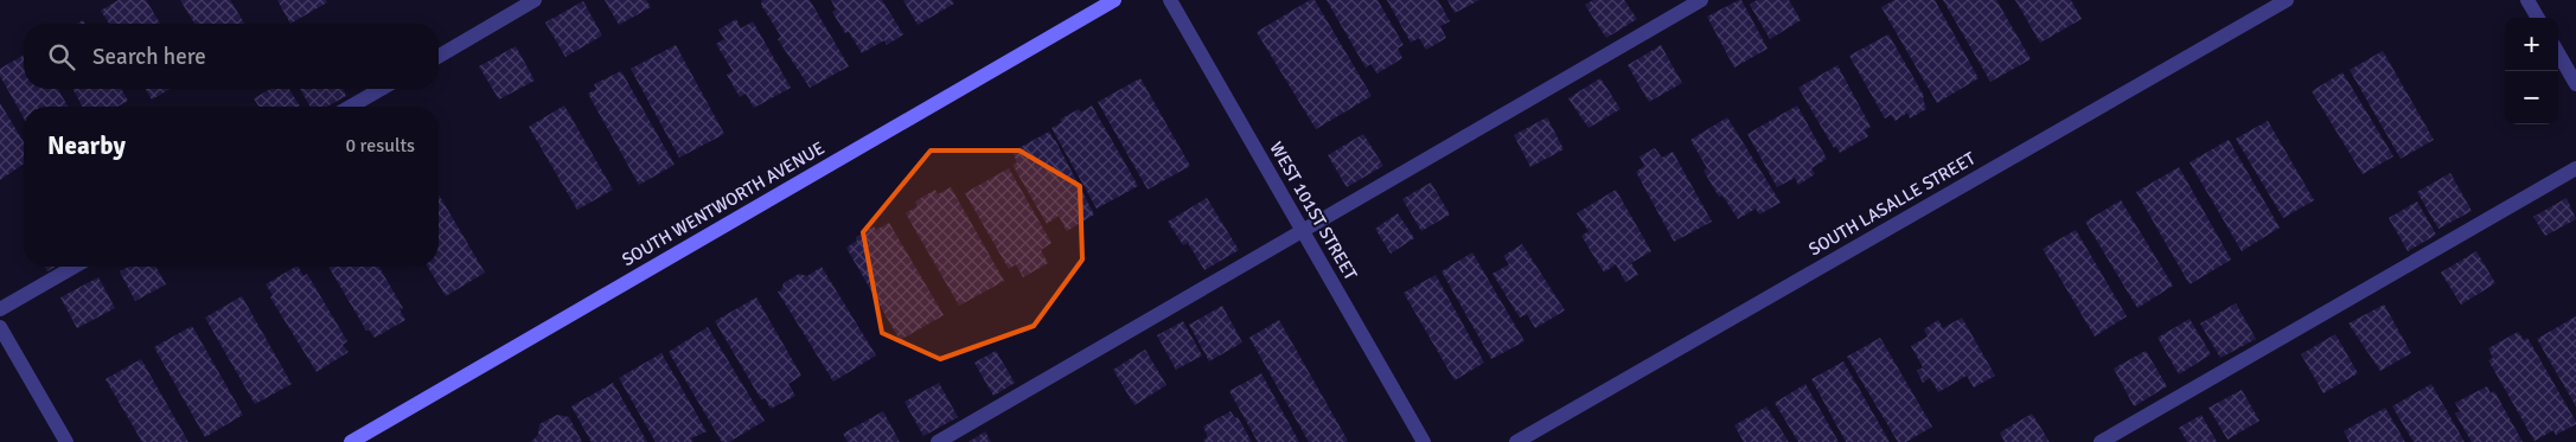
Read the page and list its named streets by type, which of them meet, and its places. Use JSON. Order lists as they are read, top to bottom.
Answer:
{
  "streets": {
    "street": ["SOUTH WENTWORTH AVENUE", "SOUTH LASALLE STREET", "WEST 101ST STREET"]
  },
  "page": {
    "map_buttons": ["+", "−"],
    "search": "Search here",
    "heading": ["Nearby", "0 results"]
  }
}
